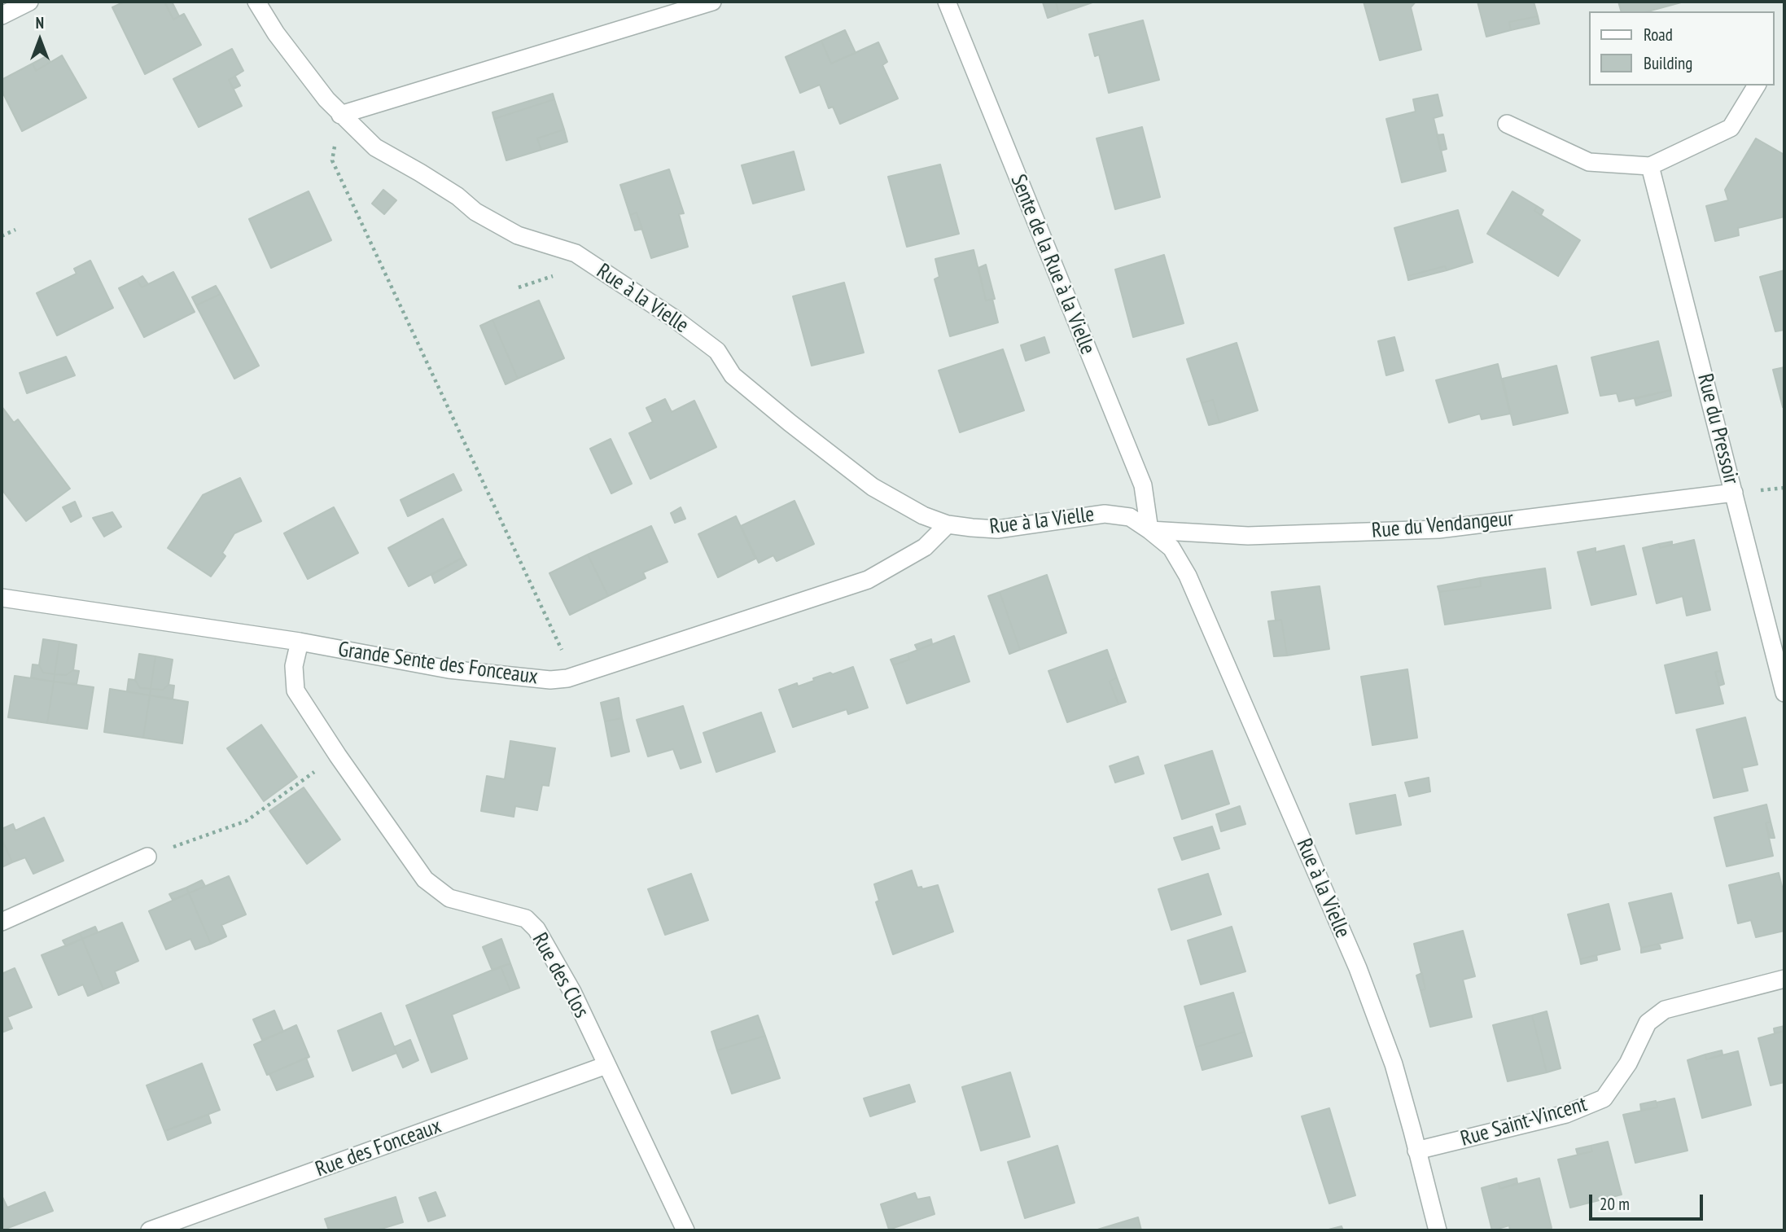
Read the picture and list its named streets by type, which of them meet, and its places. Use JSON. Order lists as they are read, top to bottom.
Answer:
{
  "streets": {
    "street": [
      "Sente de la Rue à la Vielle",
      "Rue à la Vielle",
      "Rue du Pressoir",
      "Rue du Vendangeur",
      "Grande Sente des Fonceaux",
      "Rue des Clos",
      "Rue Saint-Vincent",
      "Rue des Fonceaux"
    ]
  },
  "crossings": [
    ["Sente de la Rue à la Vielle", "Rue à la Vielle"],
    ["Sente de la Rue à la Vielle", "Rue du Vendangeur"],
    ["Rue à la Vielle", "Rue du Vendangeur"],
    ["Rue à la Vielle", "Grande Sente des Fonceaux"],
    ["Rue à la Vielle", "Rue Saint-Vincent"],
    ["Rue du Pressoir", "Rue du Vendangeur"],
    ["Grande Sente des Fonceaux", "Rue des Clos"],
    ["Rue des Clos", "Rue des Fonceaux"]
  ],
  "legend": ["Road", "Building"],
  "scale_bar": "20 m",
  "north": "top"
}
